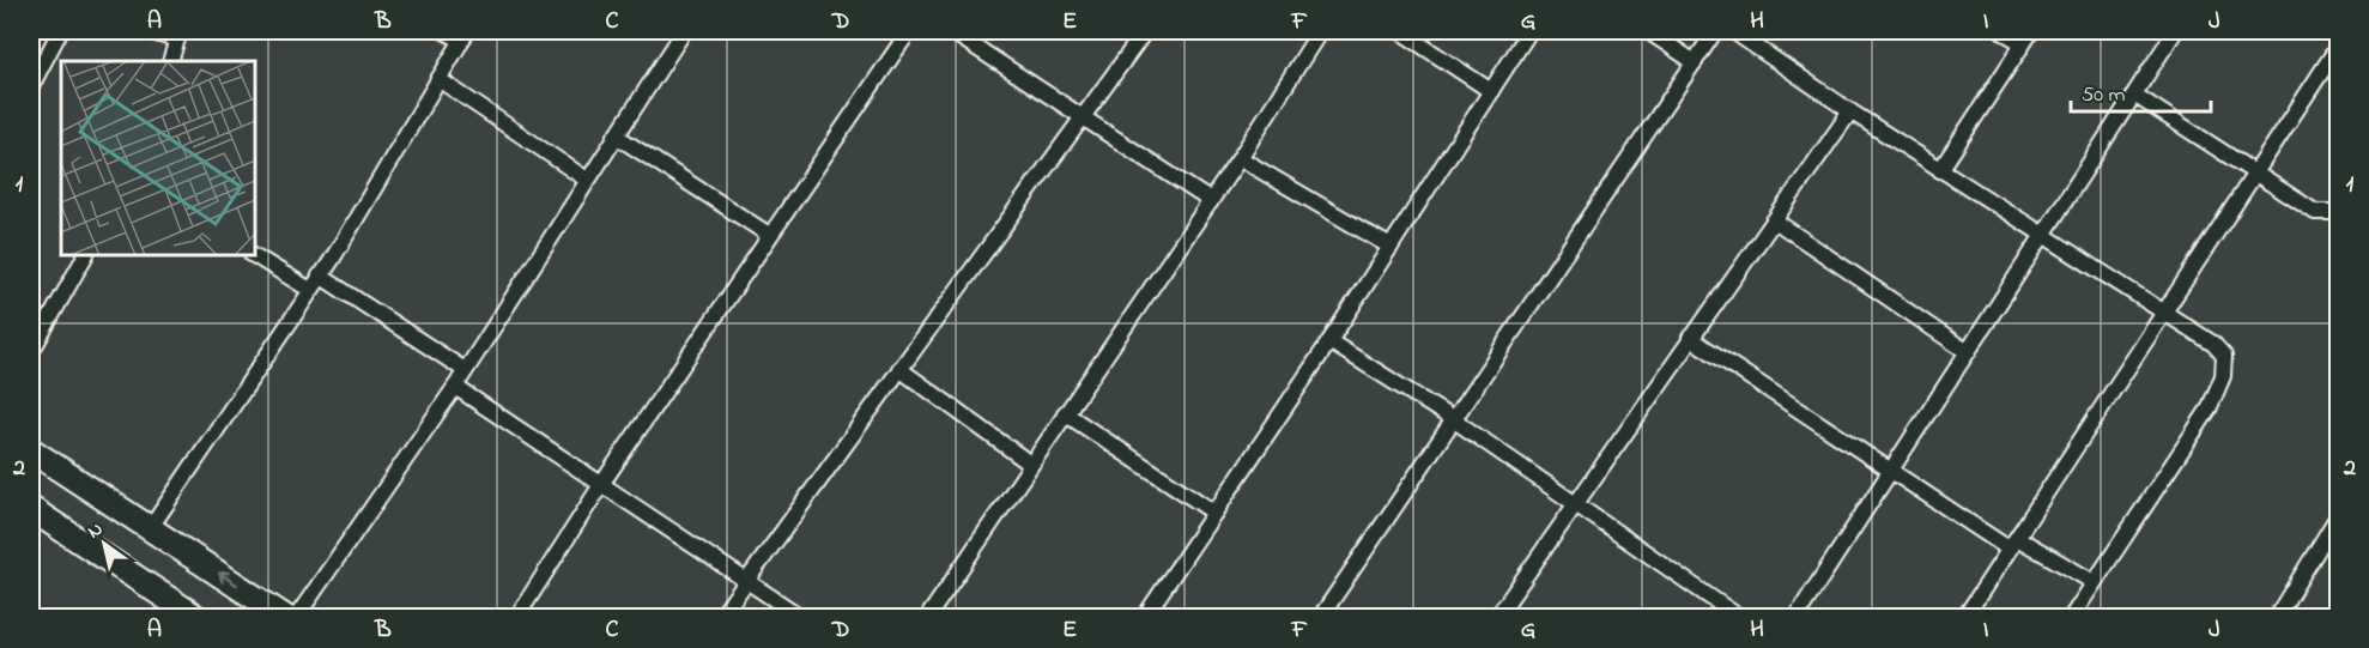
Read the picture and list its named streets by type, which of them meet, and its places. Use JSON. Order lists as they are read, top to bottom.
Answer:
{
  "scale_bar": "50 m",
  "north": "top left",
  "grid": {
    "columns": [
      "A",
      "B",
      "C",
      "D",
      "E",
      "F",
      "G",
      "H",
      "I",
      "J"
    ],
    "rows": ["1", "2"]
  }
}
